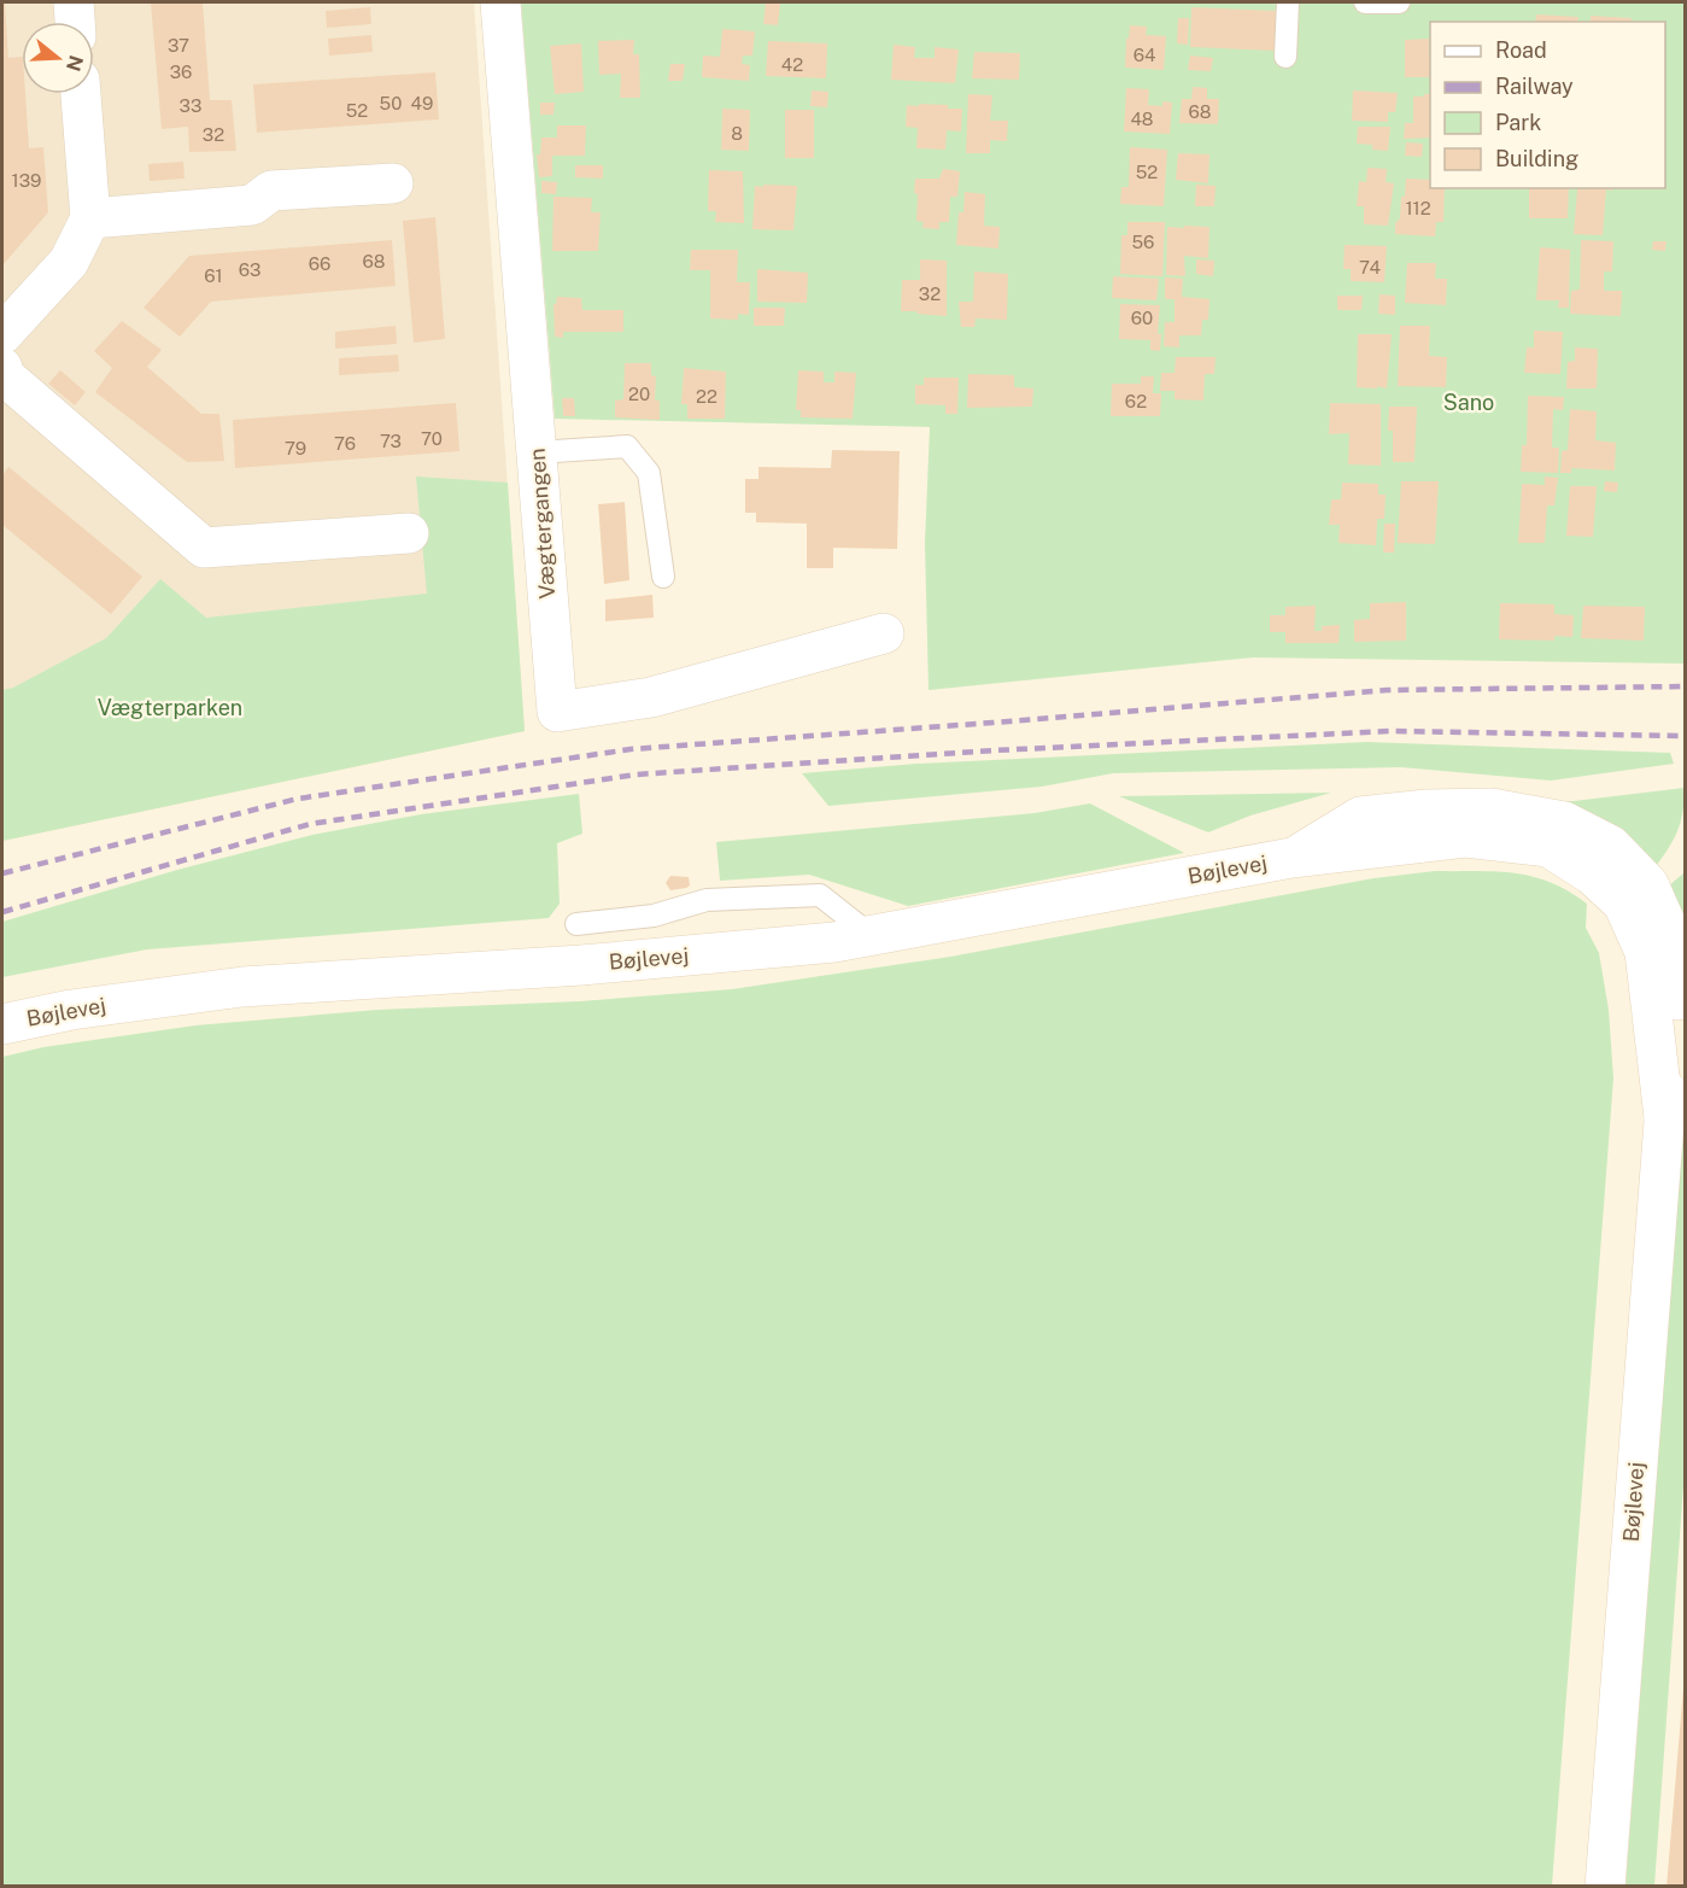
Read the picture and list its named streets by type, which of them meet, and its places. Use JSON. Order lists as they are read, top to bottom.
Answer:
{
  "streets": {
    "street": ["Vægtergangen", "Bøjlevej"]
  },
  "parks": ["Sano", "Vægterparken"],
  "house_numbers": [
    "37",
    "64",
    "42",
    "36",
    "50",
    "49",
    "33",
    "52",
    "68",
    "48",
    "8",
    "32",
    "52",
    "139",
    "112",
    "56",
    "68",
    "66",
    "74",
    "63",
    "61",
    "32",
    "60",
    "20",
    "22",
    "62",
    "70",
    "73",
    "76",
    "79"
  ],
  "legend": [
    "Road",
    "Railway",
    "Park",
    "Building"
  ],
  "north": "right"
}
